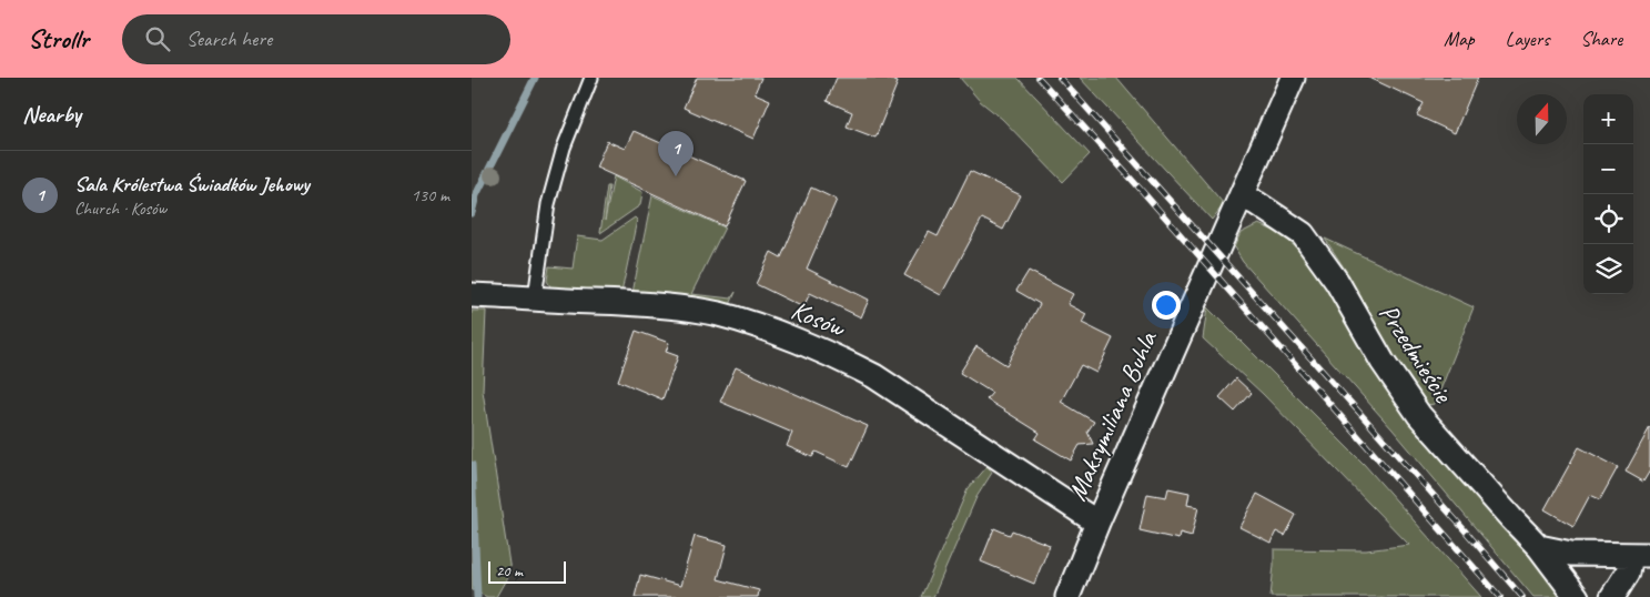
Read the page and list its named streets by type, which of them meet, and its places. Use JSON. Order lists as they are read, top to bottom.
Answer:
{
  "streets": {
    "street": ["Kosów", "Przedmieście", "Maksymiliana Buhla"]
  },
  "crossings": [
    ["Kosów", "Maksymiliana Buhla"],
    ["Przedmieście", "Maksymiliana Buhla"]
  ],
  "scale_bar": "20 m",
  "north": "top",
  "page": {
    "header": "Strollr",
    "search": "Search here",
    "nav": ["Map", "Layers", "Share"],
    "heading": "Nearby",
    "map_buttons": ["+", "−"],
    "pins": "1",
    "list": [
      {
        "mark": "1",
        "name": "Sala Królestwa Świadków Jehowy",
        "note": "Church · Kosów",
        "value": "130 m"
      }
    ],
    "scale": "20 m"
  }
}
